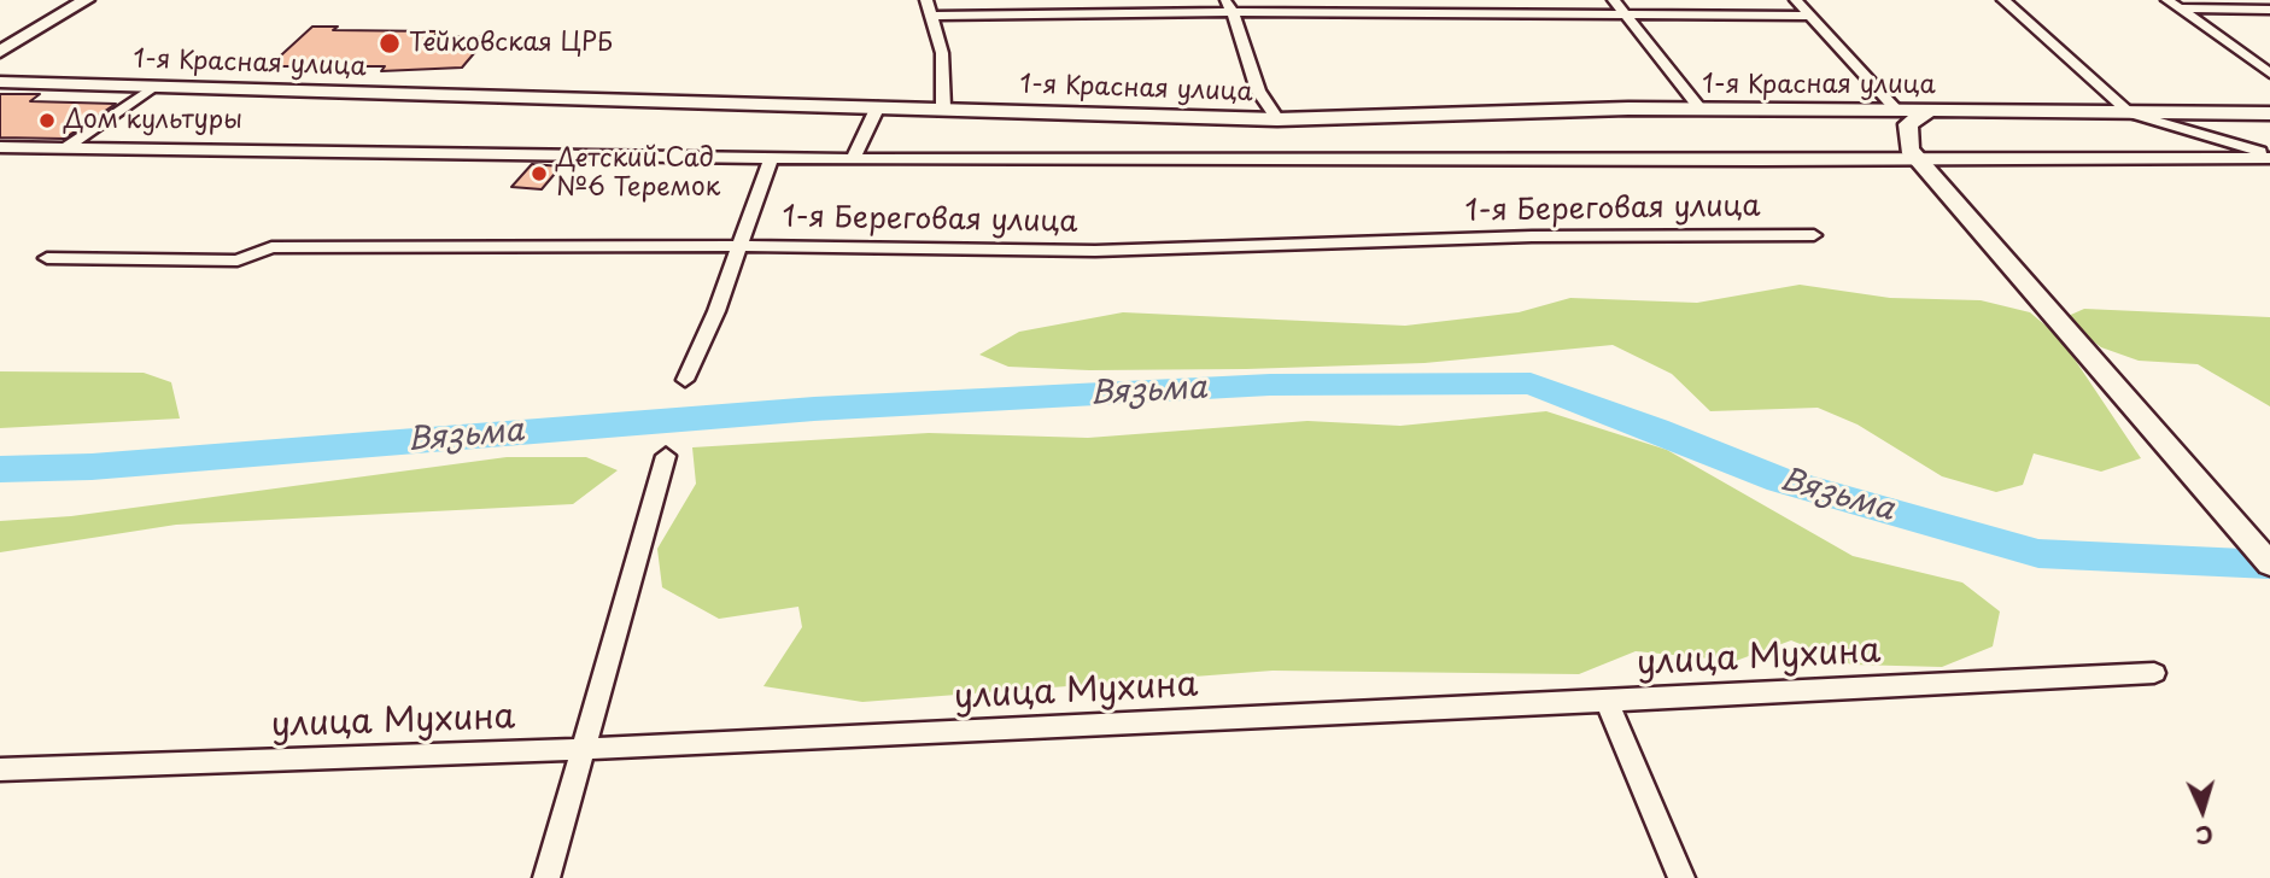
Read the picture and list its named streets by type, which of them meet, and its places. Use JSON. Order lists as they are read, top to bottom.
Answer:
{
  "streets": {
    "main road": ["1-я Красная улица"],
    "street": ["1-я Береговая улица", "улица Мухина"]
  },
  "water": ["Вязьма"],
  "places": ["Тейковская ЦРБ", "Дом культуры", "Детский Сад №6 Теремок"],
  "north": "bottom"
}
